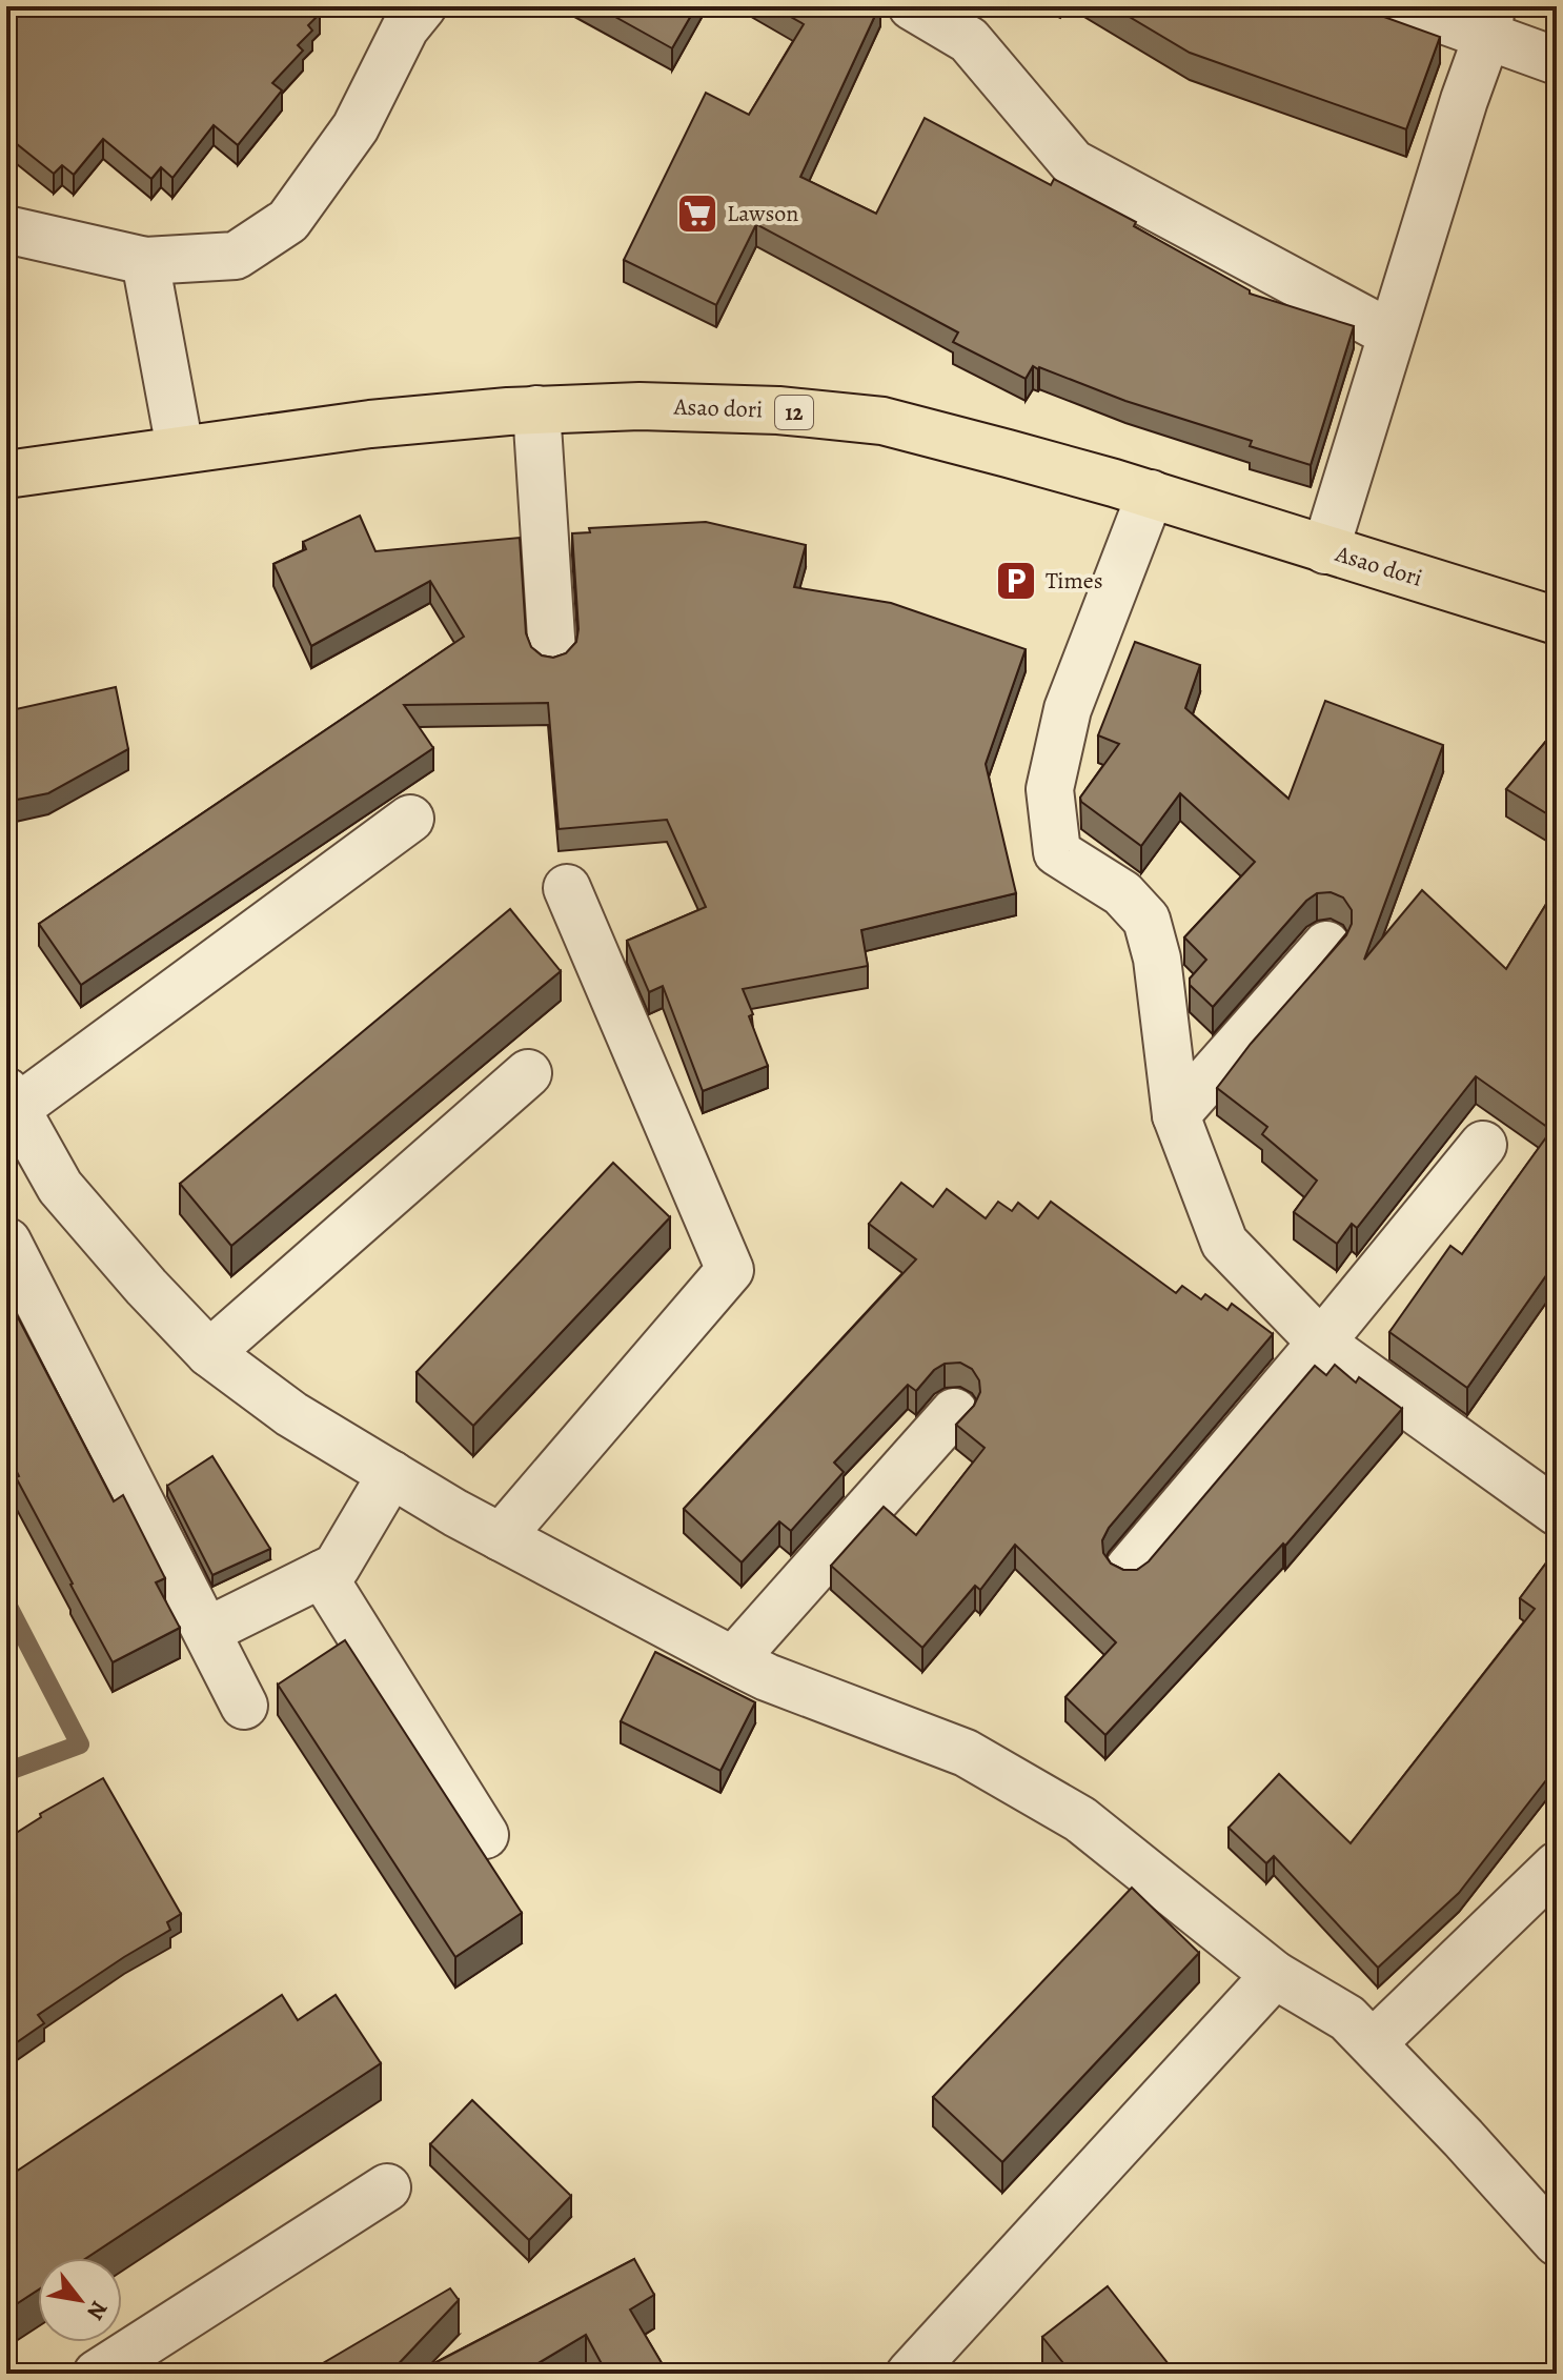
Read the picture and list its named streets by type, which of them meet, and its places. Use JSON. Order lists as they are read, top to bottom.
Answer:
{
  "streets": {
    "main road": ["Asao dori", "12"]
  },
  "places": {
    "supermarket": ["Lawson"],
    "parking": ["Times"]
  },
  "north": "bottom right"
}
